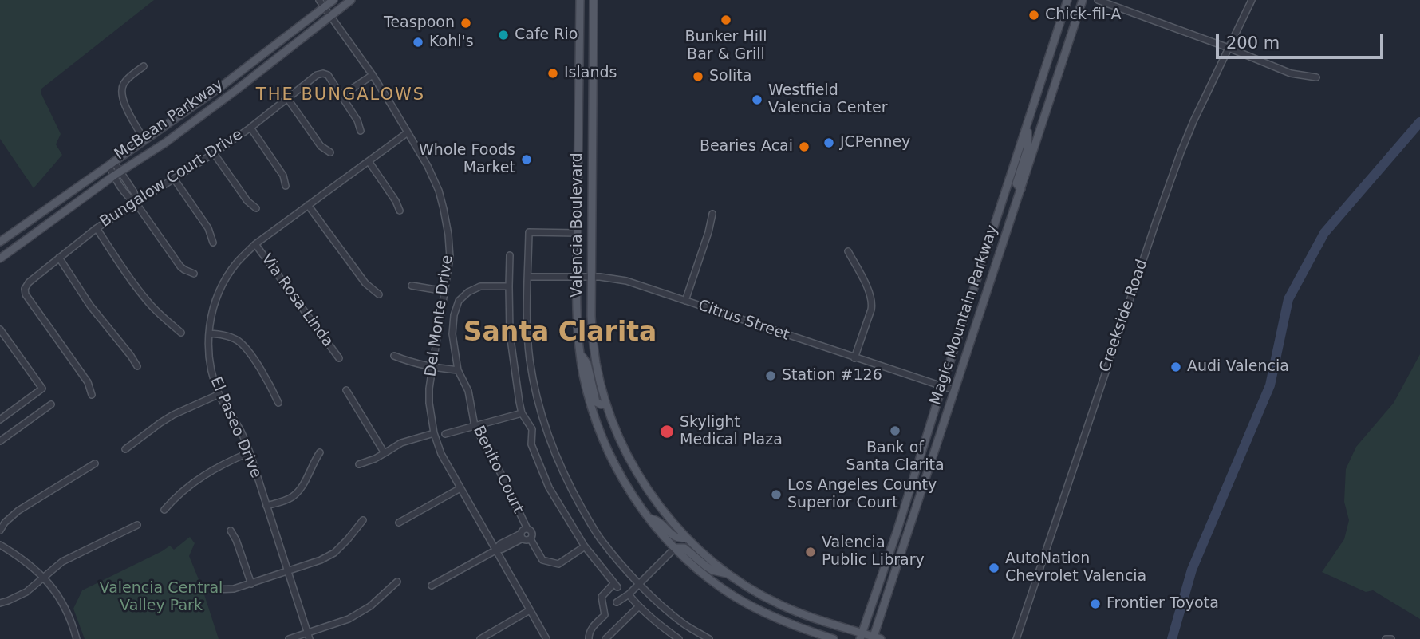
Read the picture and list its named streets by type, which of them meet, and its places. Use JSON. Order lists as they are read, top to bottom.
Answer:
{
  "streets": {
    "main road": ["McBean Parkway", "Valencia Boulevard", "Magic Mountain Parkway"],
    "street": [
      "Bungalow Court Drive",
      "Via Rosa Linda",
      "Del Monte Drive",
      "Creekside Road",
      "Citrus Street",
      "El Paseo Drive",
      "Benito Court"
    ]
  },
  "crossings": [
    ["McBean Parkway", "Del Monte Drive"],
    ["Valencia Boulevard", "Magic Mountain Parkway"],
    ["Valencia Boulevard", "Citrus Street"],
    ["Via Rosa Linda", "El Paseo Drive"],
    ["Magic Mountain Parkway", "Citrus Street"],
    ["Del Monte Drive", "El Paseo Drive"]
  ],
  "districts": ["THE BUNGALOWS", "Santa Clarita"],
  "parks": ["Valencia Central Valley Park"],
  "places": [
    "Chick-fil-A",
    "Bunker Hill Bar & Grill",
    "Teaspoon",
    "Cafe Rio",
    "Kohl's",
    "Islands",
    "Solita",
    "Westfield Valencia Center",
    "JCPenney",
    "Bearies Acai",
    "Whole Foods Market",
    "Audi Valencia",
    "Station #126",
    "Bank of Santa Clarita",
    "Skylight Medical Plaza",
    "Los Angeles County Superior Court",
    "Valencia Public Library",
    "AutoNation Chevrolet Valencia",
    "Frontier Toyota"
  ],
  "scale_bar": "200 m"
}
